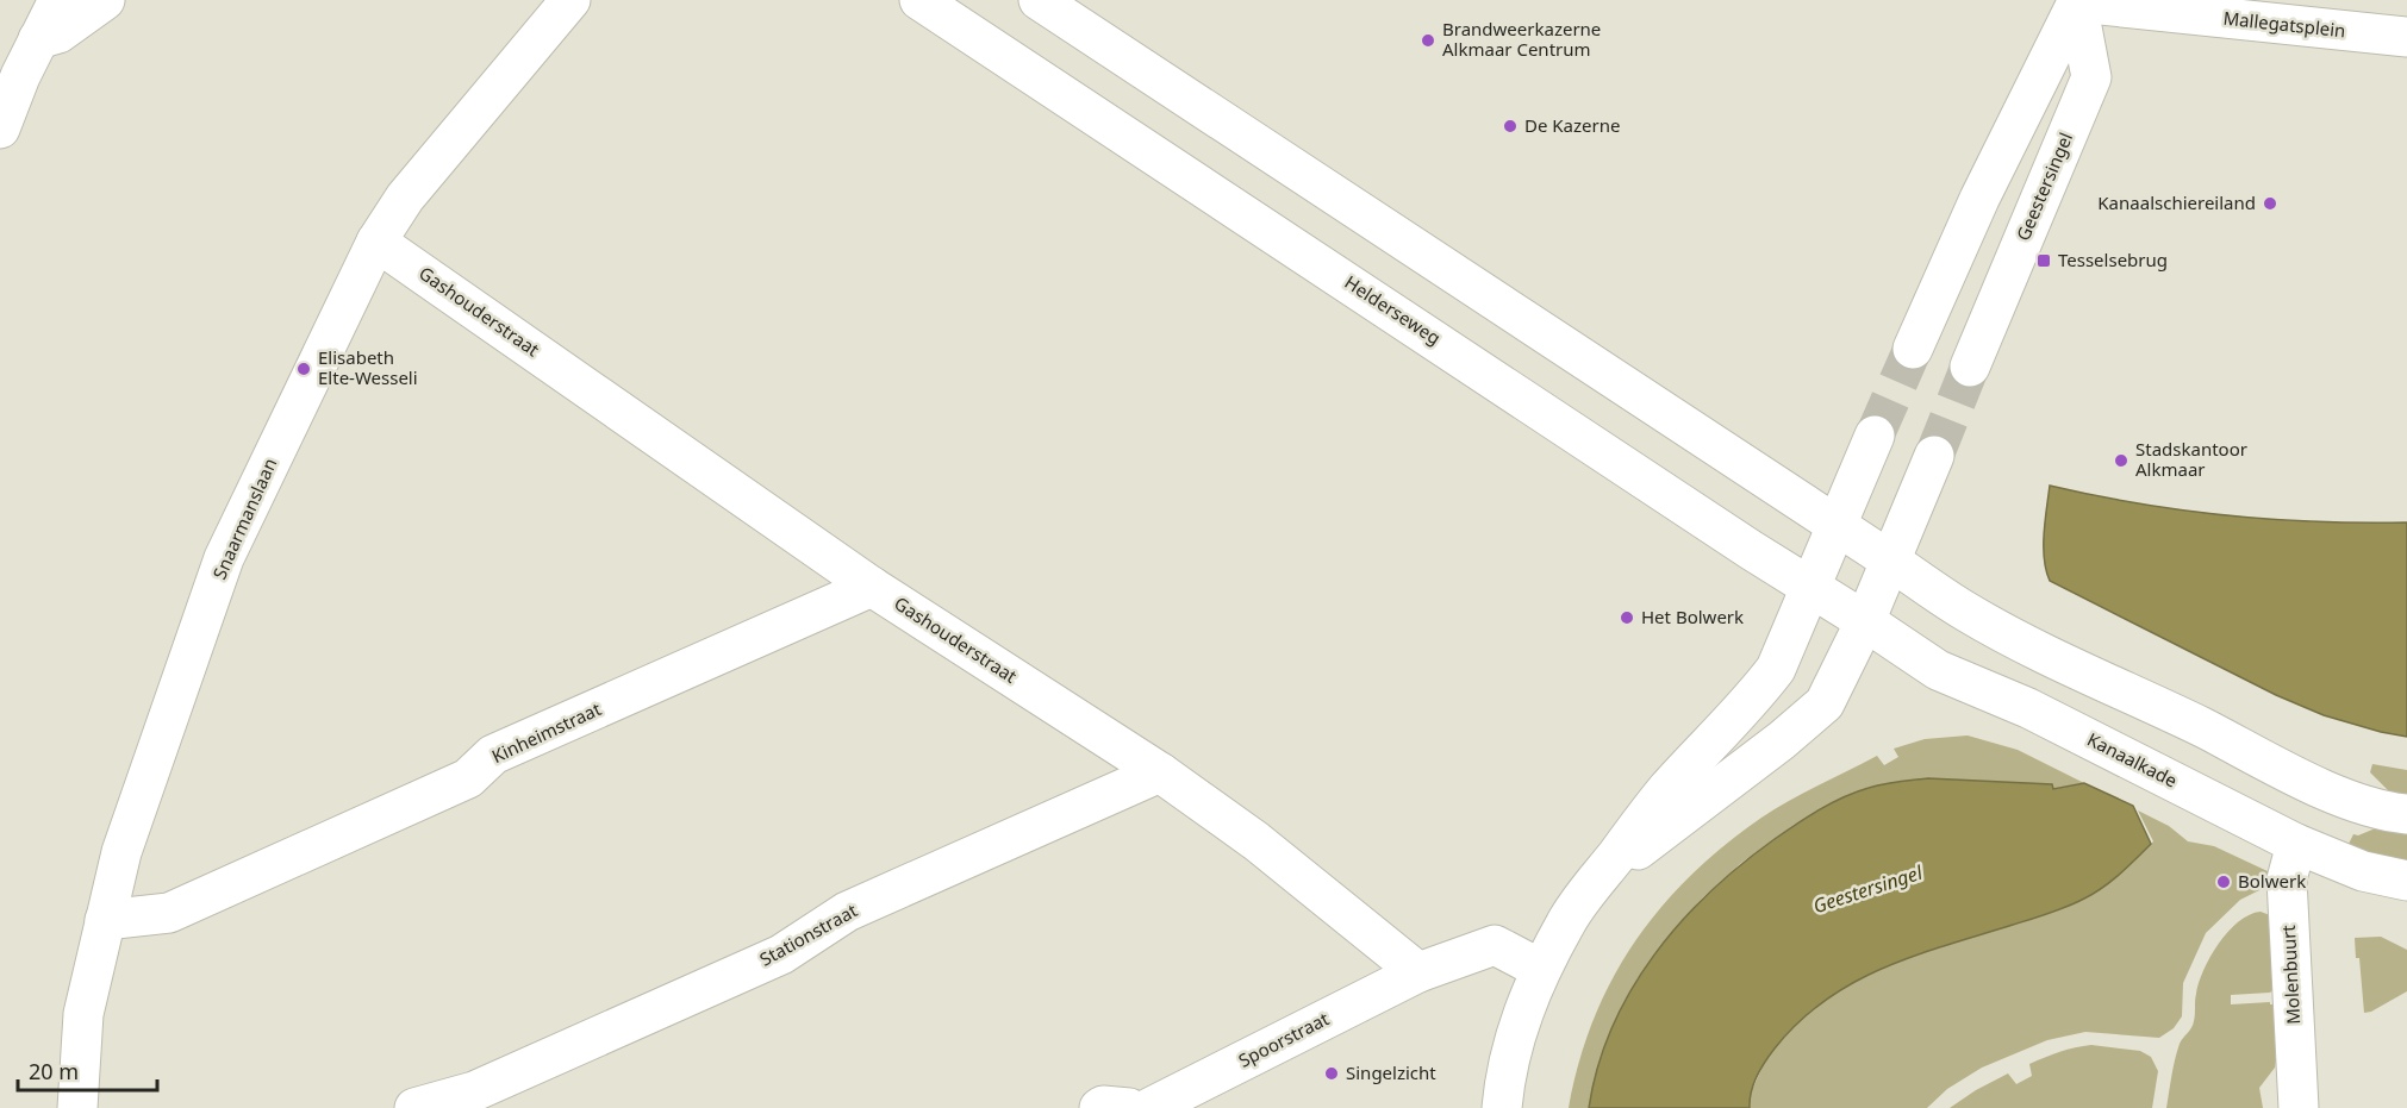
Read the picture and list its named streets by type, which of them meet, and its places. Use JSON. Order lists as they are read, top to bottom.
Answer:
{
  "streets": {
    "street": [
      "Mallegatsplein",
      "Geestersingel",
      "Helderseweg",
      "Gashouderstraat",
      "Snaarmanslaan",
      "Kinheimstraat",
      "Kanaalkade",
      "Stationstraat",
      "Molenbuurt",
      "Spoorstraat"
    ]
  },
  "crossings": [
    ["Mallegatsplein", "Geestersingel"],
    ["Helderseweg", "Kanaalkade"],
    ["Gashouderstraat", "Snaarmanslaan"],
    ["Gashouderstraat", "Kinheimstraat"],
    ["Gashouderstraat", "Stationstraat"],
    ["Gashouderstraat", "Spoorstraat"],
    ["Snaarmanslaan", "Kinheimstraat"],
    ["Kanaalkade", "Molenbuurt"]
  ],
  "water": ["Geestersingel"],
  "places": {
    "other": [
      "Brandweerkazerne Alkmaar Centrum",
      "De Kazerne",
      "Kanaalschiereiland",
      "Elisabeth Elte-Wesseli",
      "Stadskantoor Alkmaar",
      "Het Bolwerk",
      "Bolwerk",
      "Singelzicht"
    ],
    "transit": ["Tesselsebrug"]
  },
  "scale_bar": "20 m"
}
